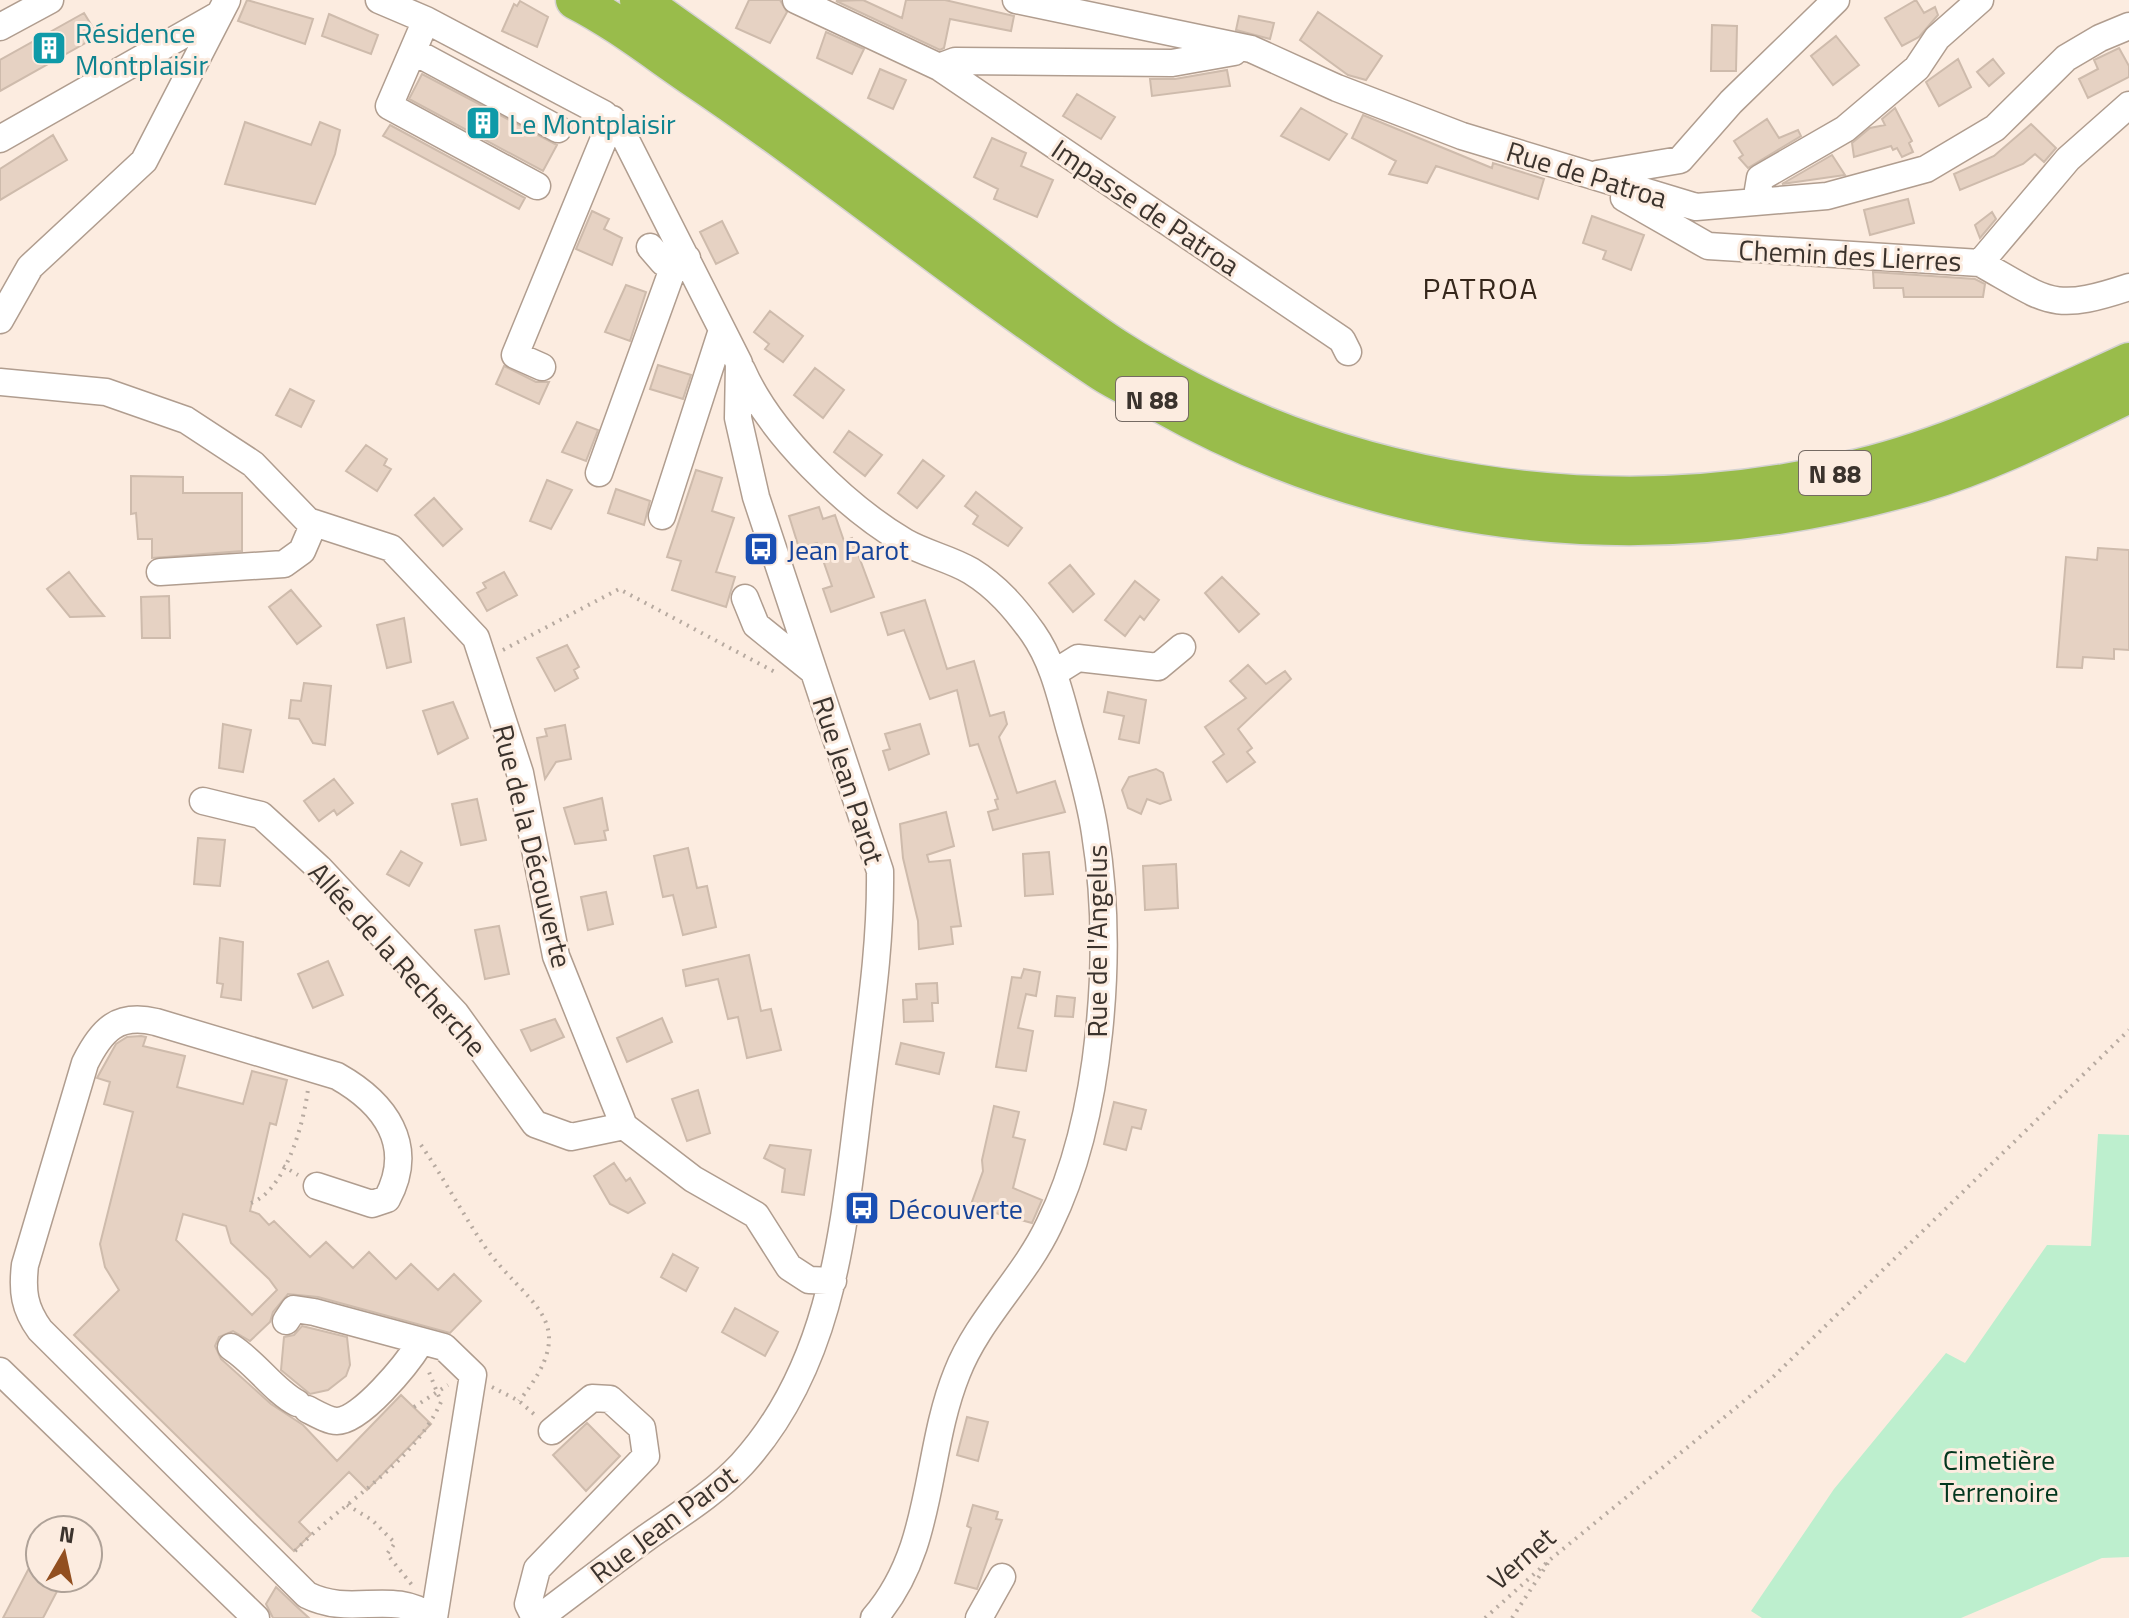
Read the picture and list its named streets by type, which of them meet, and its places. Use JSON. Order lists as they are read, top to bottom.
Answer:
{
  "streets": {
    "highway": ["N 88"],
    "street": [
      "Rue de Patroa",
      "Impasse de Patroa",
      "Chemin des Lierres",
      "Rue Jean Parot",
      "Rue de la Découverte",
      "Rue de l'Angelus",
      "Allée de la Recherche"
    ],
    "path": ["Vernet"]
  },
  "crossings": [
    ["Rue de Patroa", "Chemin des Lierres"],
    ["Rue Jean Parot", "Rue de l'Angelus"],
    ["Rue de la Découverte", "Allée de la Recherche"]
  ],
  "districts": ["PATROA"],
  "parks": ["Cimetière Terrenoire"],
  "places": {
    "building": ["Résidence Montplaisir", "Le Montplaisir"],
    "bus stop": ["Jean Parot", "Découverte"]
  },
  "north": "top"
}
